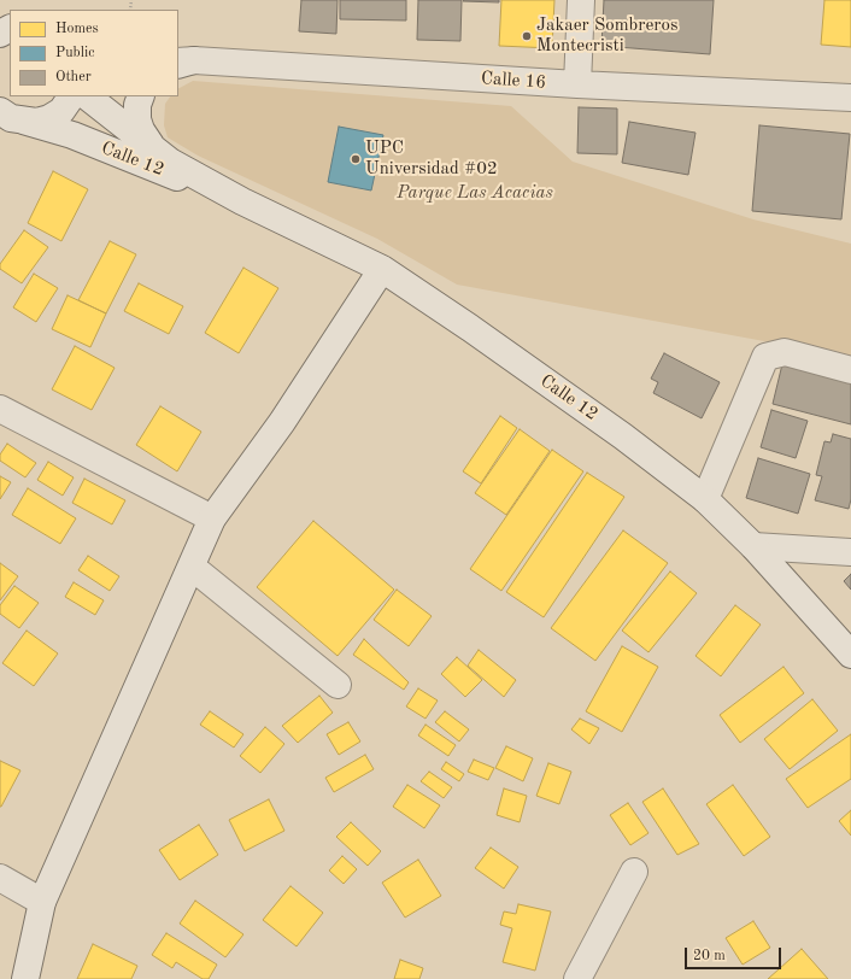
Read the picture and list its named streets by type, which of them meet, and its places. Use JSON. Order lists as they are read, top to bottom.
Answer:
{
  "streets": {
    "street": ["Calle 16", "Calle 12"]
  },
  "parks": ["Parque Las Acacias"],
  "places": ["Jakaer Sombreros Montecristi", "UPC Universidad #02"],
  "legend": ["Homes", "Public", "Other"],
  "scale_bar": "20 m"
}
